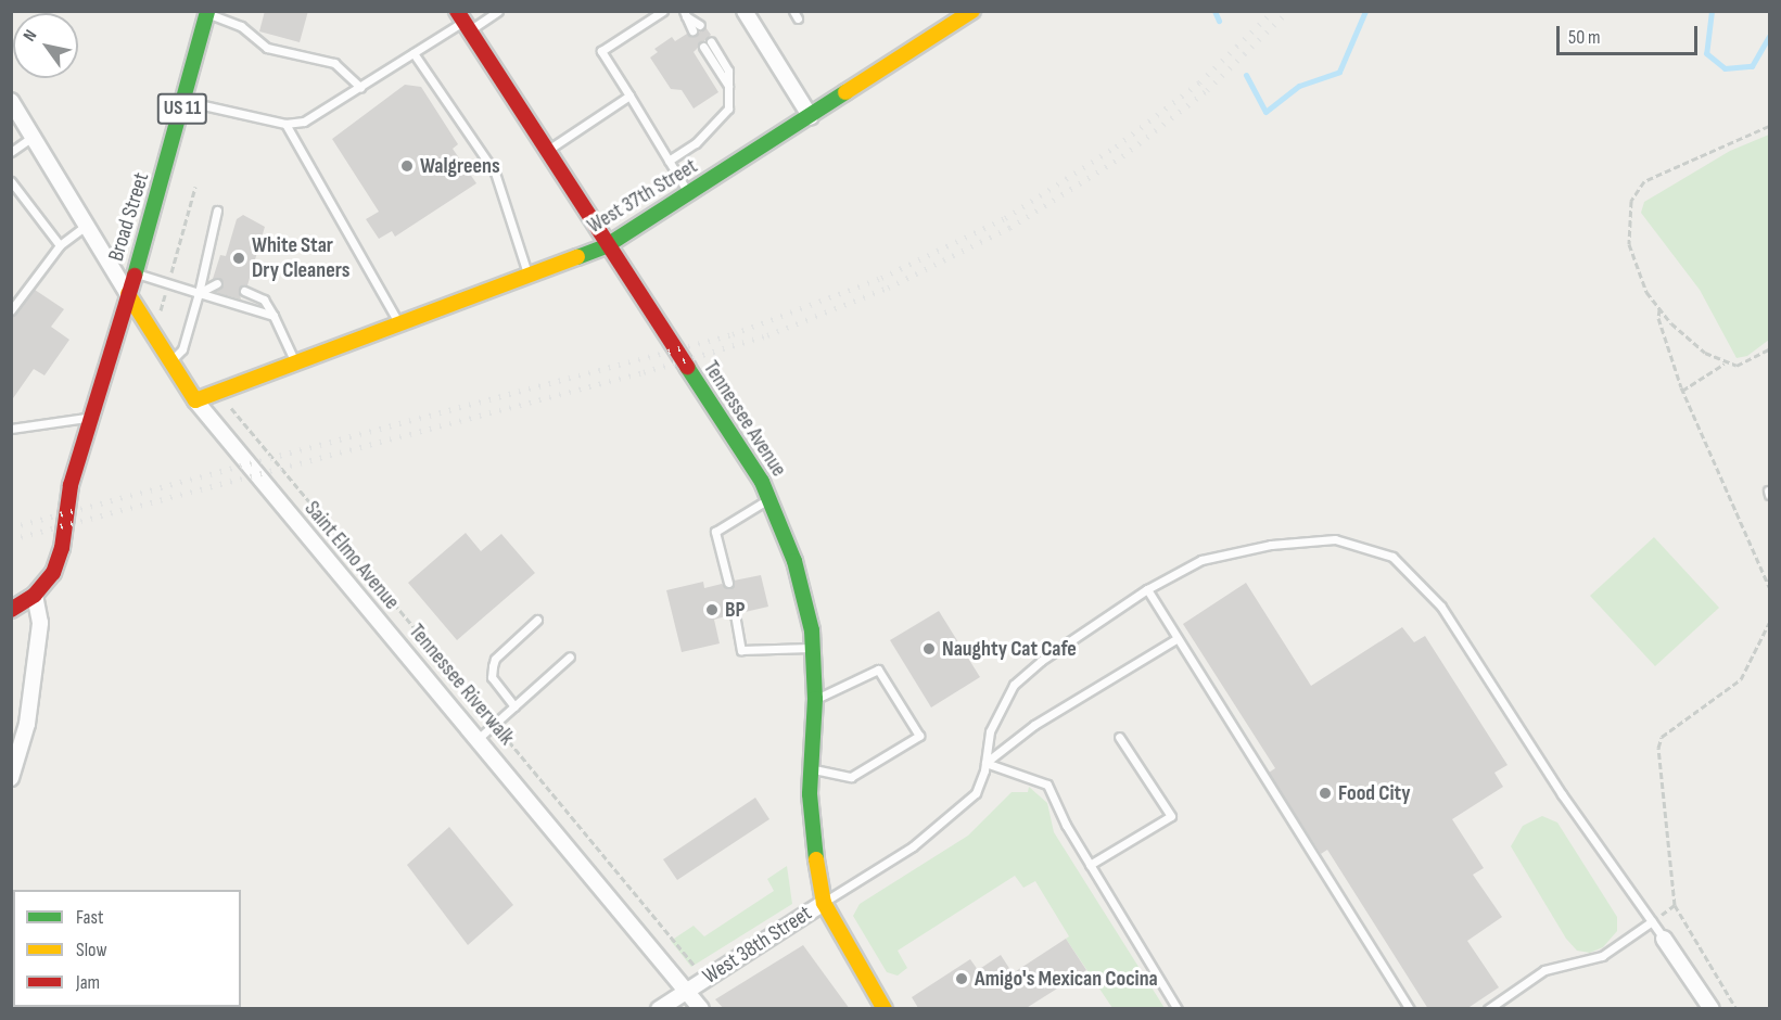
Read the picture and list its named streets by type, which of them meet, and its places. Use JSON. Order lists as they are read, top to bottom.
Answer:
{
  "streets": {
    "main road": [
      "US 11",
      "West 37th Street",
      "Broad Street",
      "Tennessee Avenue",
      "Saint Elmo Avenue"
    ],
    "street": ["West 38th Street"],
    "path": ["Tennessee Riverwalk"]
  },
  "crossings": [
    ["US 11", "Broad Street"],
    ["West 37th Street", "Tennessee Avenue"],
    ["West 37th Street", "Saint Elmo Avenue"],
    ["West 37th Street", "Tennessee Riverwalk"],
    ["Broad Street", "Saint Elmo Avenue"],
    ["Tennessee Avenue", "West 38th Street"],
    ["Saint Elmo Avenue", "West 38th Street"],
    ["Tennessee Riverwalk", "West 38th Street"]
  ],
  "places": [
    "Walgreens",
    "White Star Dry Cleaners",
    "BP",
    "Naughty Cat Cafe",
    "Food City",
    "Amigo's Mexican Cocina"
  ],
  "legend": ["Fast", "Slow", "Jam"],
  "scale_bar": "50 m",
  "north": "top left"
}
